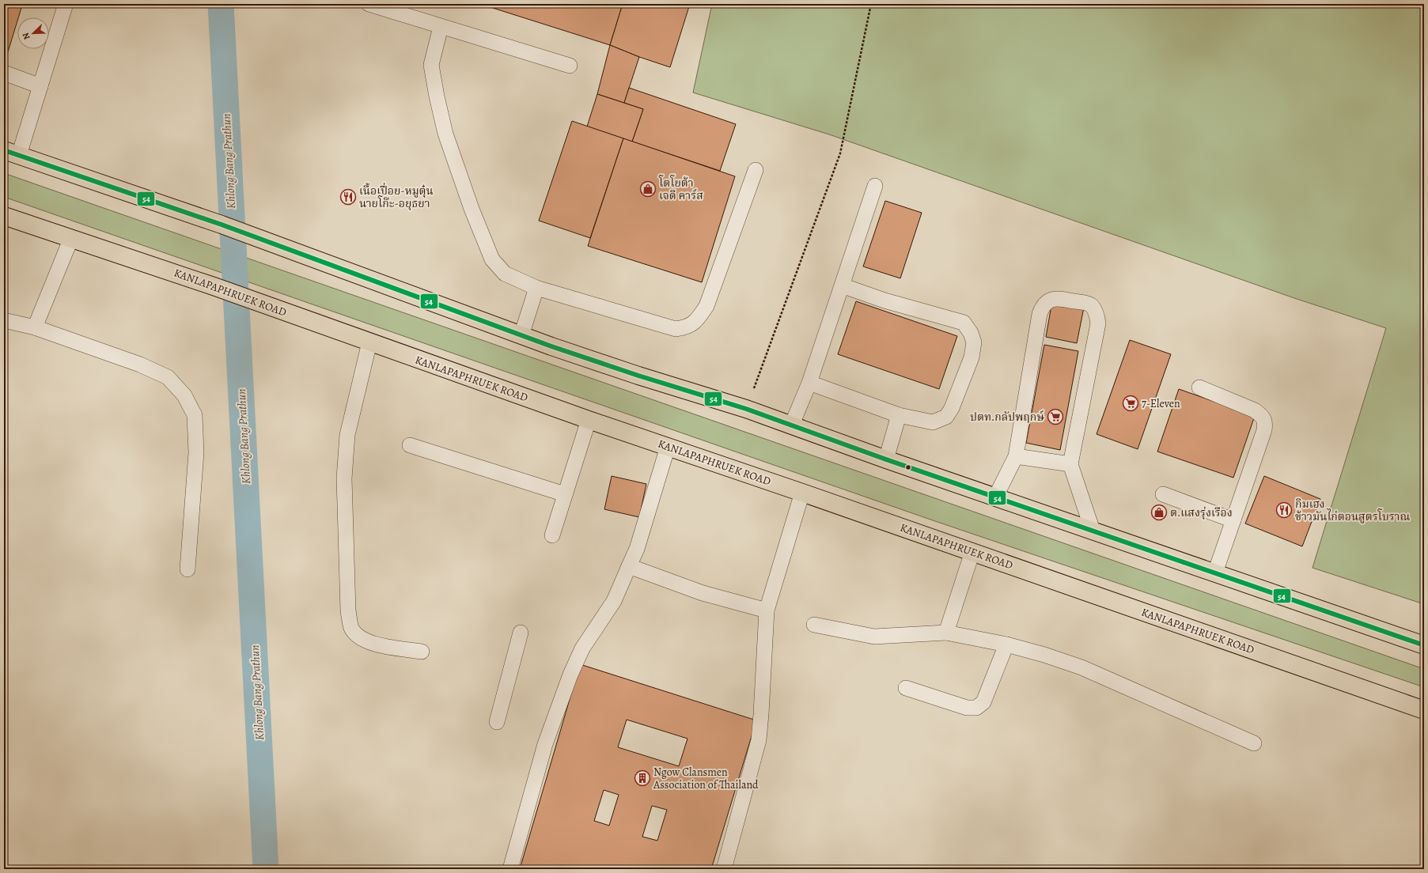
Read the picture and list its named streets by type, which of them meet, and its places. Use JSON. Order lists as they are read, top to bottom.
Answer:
{
  "streets": {
    "main road": ["KANLAPAPHRUEK ROAD"]
  },
  "water": ["Khlong Bang Prathun"],
  "places": {
    "shop": ["โตโยต้า เจดี คาร์ส", "ต.แสงรุ่งเรือง"],
    "restaurant": ["เนื้อเปื่อย-หมูตุ๋น นายโก๊ะ-อยุธยา", "กิมเฮง ข้าวมันไก่ตอนสูตรโบราณ"],
    "supermarket": ["7-Eleven", "ปตท.กลัปพฤกษ์"],
    "building": ["Ngow Clansmen Association of Thailand"]
  },
  "lines": ["transit line 54"],
  "north": "bottom left"
}
